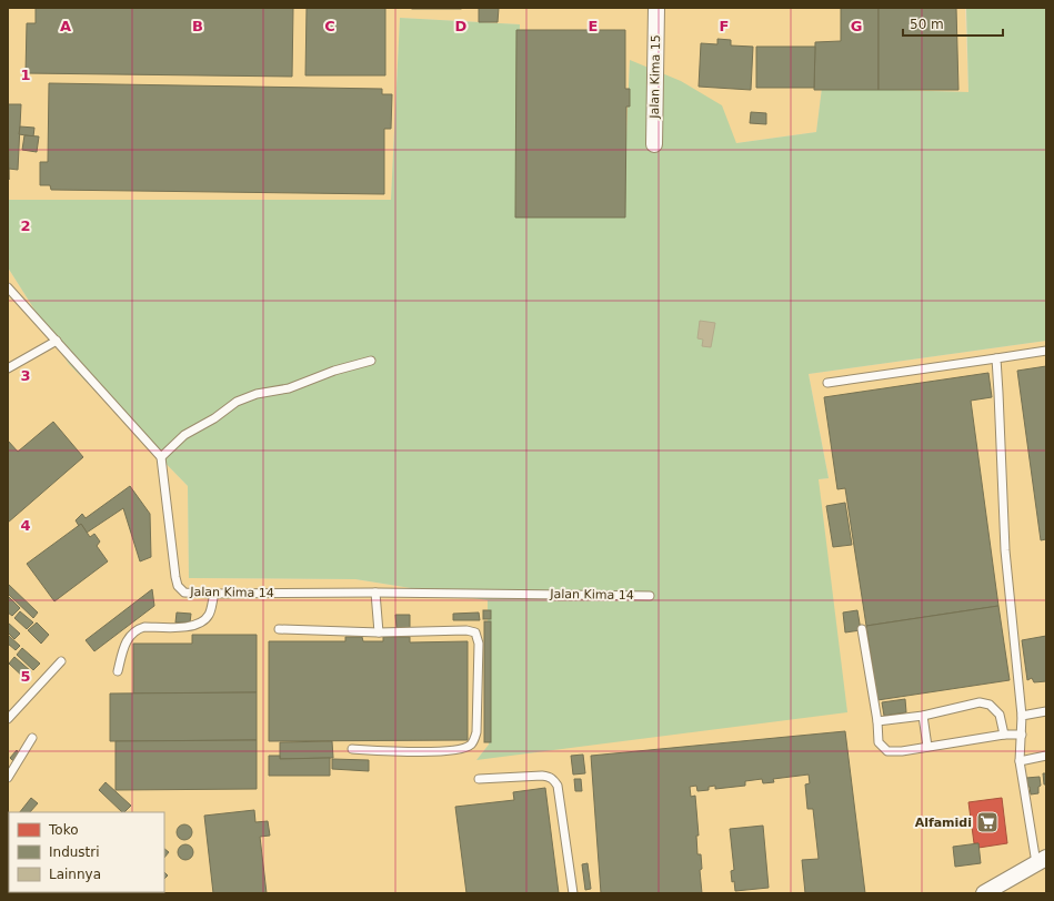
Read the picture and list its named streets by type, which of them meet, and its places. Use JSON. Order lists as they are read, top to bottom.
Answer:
{
  "streets": {
    "street": ["Jalan Kima 15"],
    "lane": ["Jalan Kima 14"]
  },
  "places": {
    "supermarket": ["Alfamidi"]
  },
  "legend": ["Toko", "Industri", "Lainnya"],
  "scale_bar": "50 m",
  "grid": {
    "columns": [
      "A",
      "B",
      "C",
      "D",
      "E",
      "F",
      "G"
    ],
    "rows": [
      "1",
      "2",
      "3",
      "4",
      "5"
    ]
  }
}
